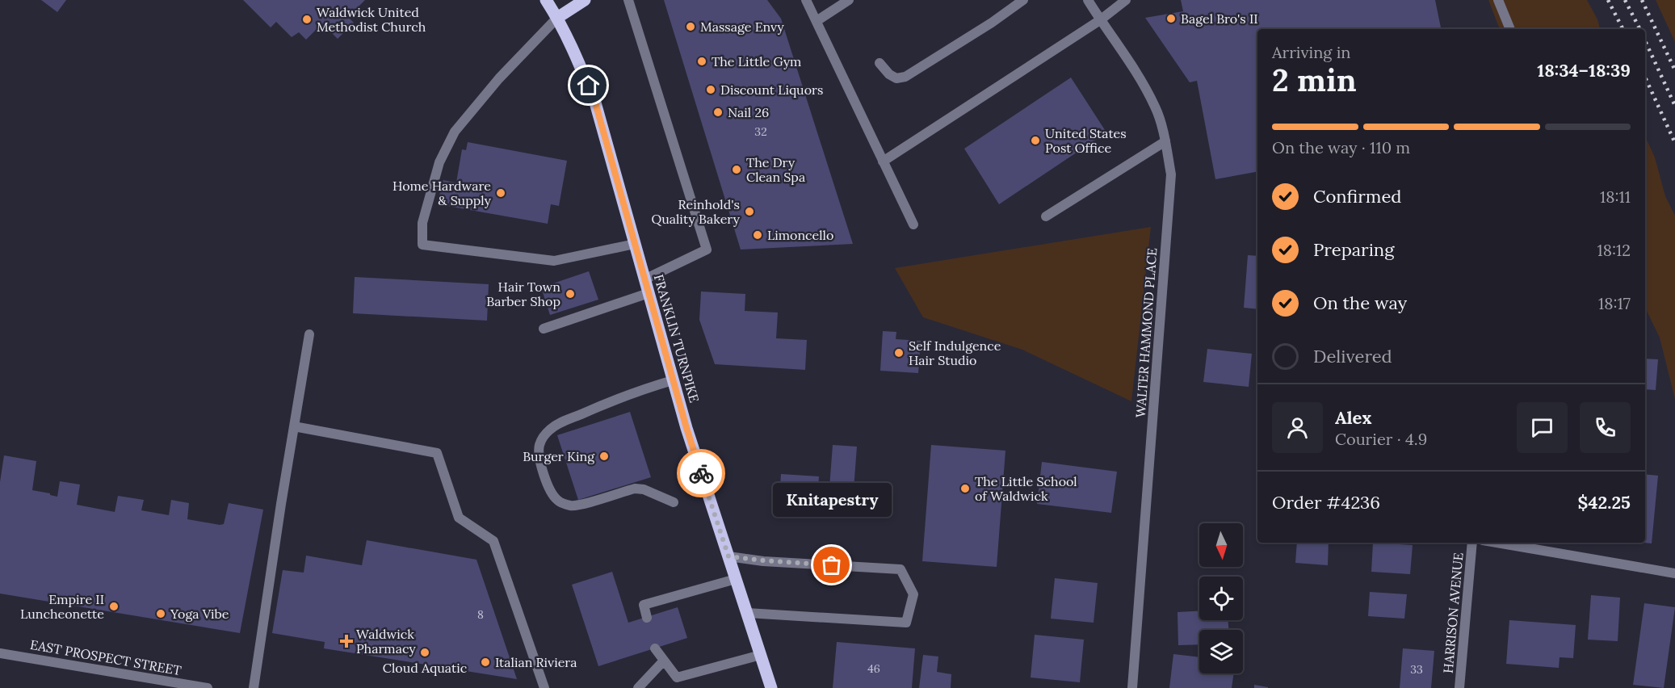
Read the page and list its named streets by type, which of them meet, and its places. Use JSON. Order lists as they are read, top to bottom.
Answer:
{
  "streets": {
    "main road": ["FRANKLIN TURNPIKE"],
    "street": ["WALTER HAMMOND PLACE", "HARRISON AVENUE", "EAST PROSPECT STREET"]
  },
  "places": {
    "other": [
      "Bagel Bro's II",
      "Waldwick United Methodist Church",
      "Massage Envy",
      "The Little Gym",
      "Discount Liquors",
      "Nail 26",
      "United States Post Office",
      "The Dry Clean Spa",
      "Home Hardware & Supply",
      "Reinhold's Quality Bakery",
      "Limoncello",
      "Hair Town Barber Shop",
      "Self Indulgence Hair Studio",
      "Burger King",
      "The Little School of Waldwick",
      "Knitapestry",
      "Empire II Luncheonette",
      "Yoga Vibe",
      "Cloud Aquatic",
      "Italian Riviera"
    ],
    "health": ["Waldwick Pharmacy"]
  },
  "house_numbers": [
    "32",
    "8",
    "46",
    "33"
  ],
  "north": "bottom",
  "page": {
    "heading": ["2 min", "Arriving in", "18:34–18:39"],
    "panel": [
      "Alex",
      "Courier · 4.9",
      "Order #4236",
      "$42.25"
    ],
    "bar": "On the way · 110 m",
    "list": [
      ["Confirmed", "18:11"],
      ["Preparing", "18:12"],
      ["On the way", "18:17"],
      "Delivered"
    ],
    "bubble": "Knitapestry"
  }
}
